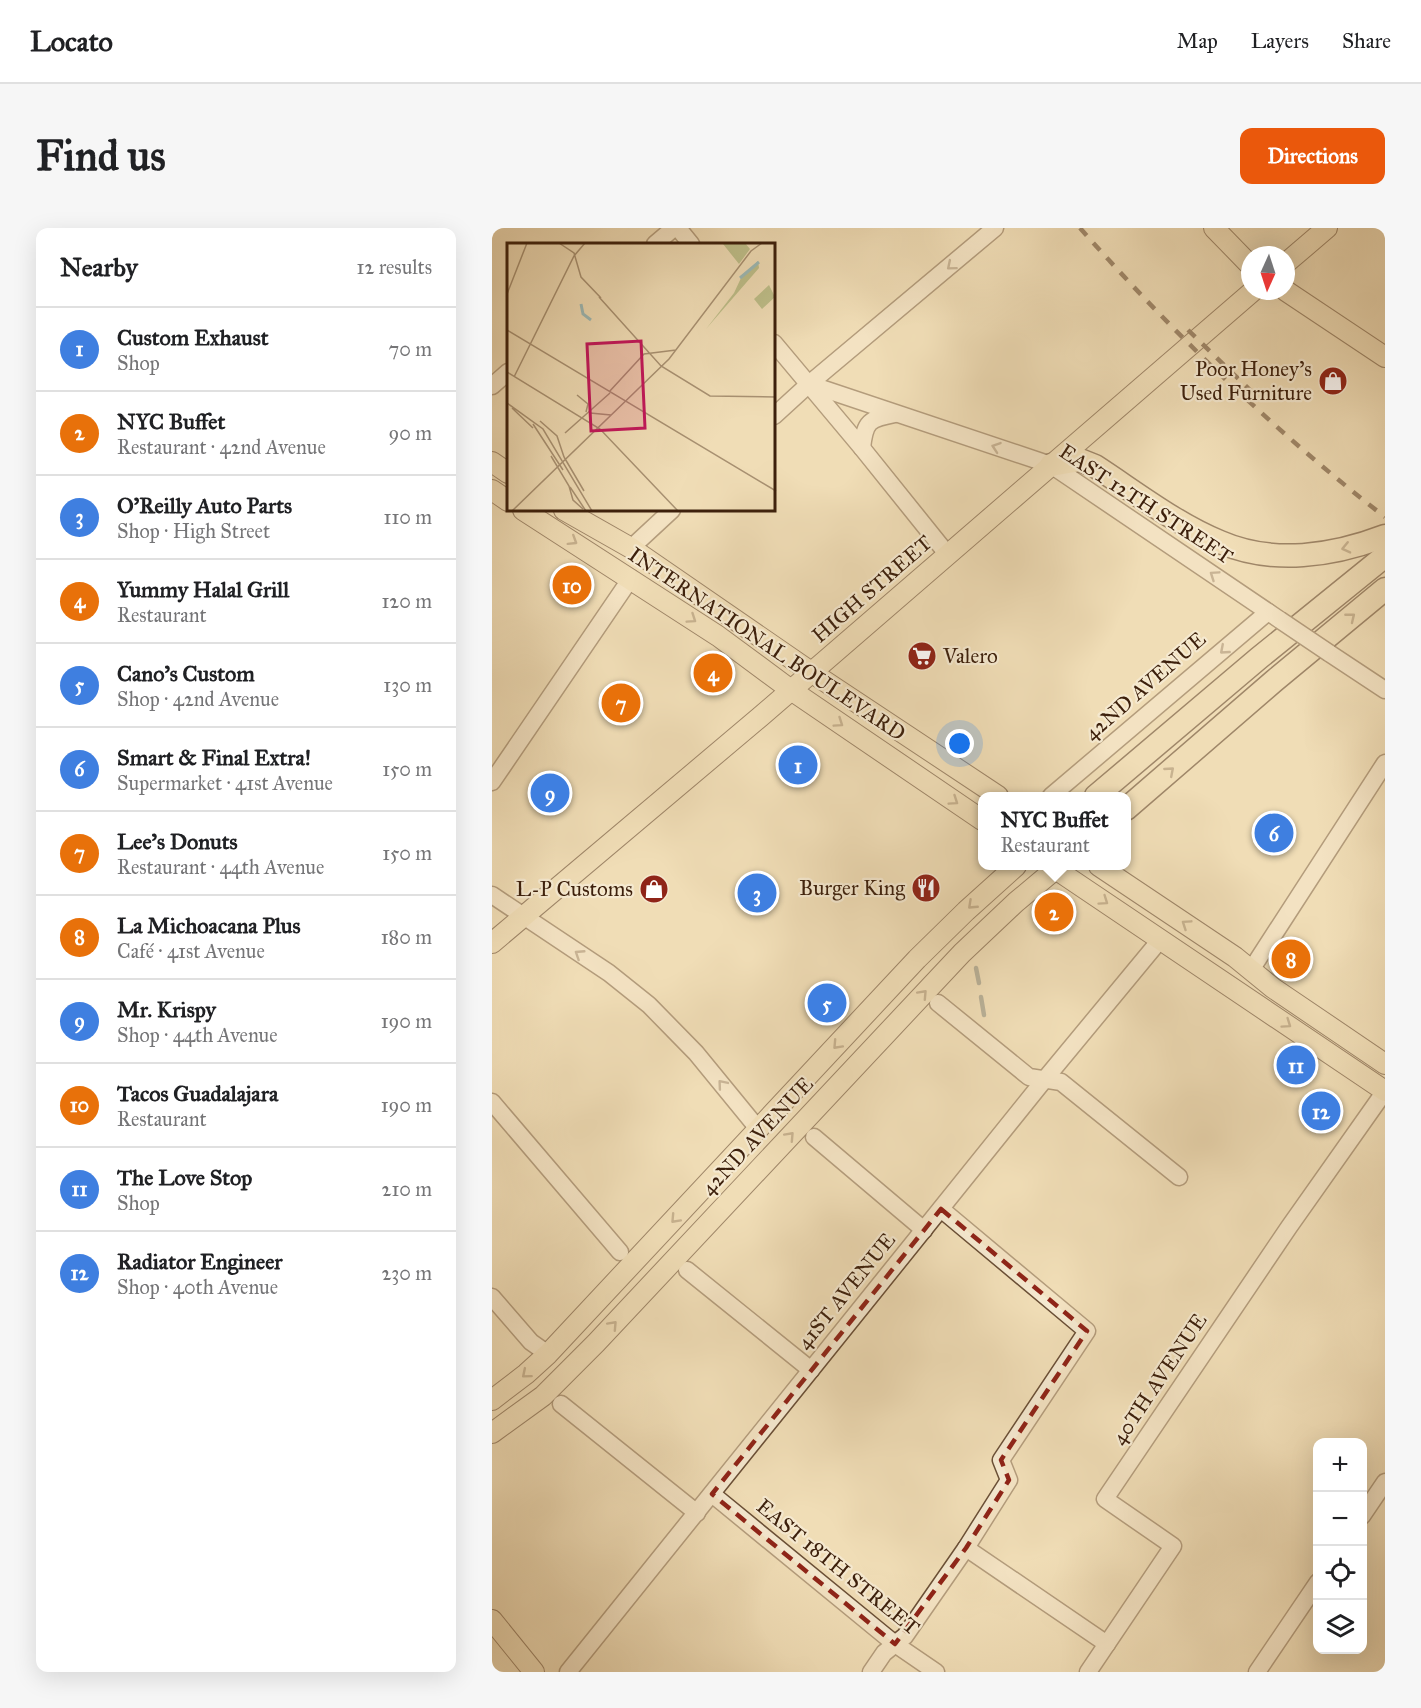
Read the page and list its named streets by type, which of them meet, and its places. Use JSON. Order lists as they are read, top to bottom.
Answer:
{
  "streets": {
    "main road": ["HIGH STREET", "INTERNATIONAL BOULEVARD", "42ND AVENUE"],
    "street": [
      "EAST 12TH STREET",
      "41ST AVENUE",
      "40TH AVENUE",
      "EAST 18TH STREET"
    ]
  },
  "crossings": [
    ["EAST 12TH STREET", "HIGH STREET"],
    ["EAST 12TH STREET", "42ND AVENUE"],
    ["HIGH STREET", "INTERNATIONAL BOULEVARD"],
    ["41ST AVENUE", "EAST 18TH STREET"]
  ],
  "one_way": ["EAST 12TH STREET"],
  "places": {
    "shop": ["Poor Honey's Used Furniture", "L-P Customs"],
    "supermarket": ["Valero"],
    "restaurant": ["Burger King"]
  },
  "north": "bottom",
  "page": {
    "header": "Locato",
    "nav": ["Map", "Layers", "Share"],
    "buttons": "Directions",
    "title": "Find us",
    "heading": ["Nearby", "12 results"],
    "list": [
      {
        "mark": "1",
        "name": "Custom Exhaust",
        "note": "Shop",
        "value": "70 m"
      },
      {
        "mark": "2",
        "name": "NYC Buffet",
        "note": "Restaurant · 42nd Avenue",
        "value": "90 m"
      },
      {
        "mark": "3",
        "name": "O'Reilly Auto Parts",
        "note": "Shop · High Street",
        "value": "110 m"
      },
      {
        "mark": "4",
        "name": "Yummy Halal Grill",
        "note": "Restaurant",
        "value": "120 m"
      },
      {
        "mark": "5",
        "name": "Cano's Custom",
        "note": "Shop · 42nd Avenue",
        "value": "130 m"
      },
      {
        "mark": "6",
        "name": "Smart & Final Extra!",
        "note": "Supermarket · 41st Avenue",
        "value": "150 m"
      },
      {
        "mark": "7",
        "name": "Lee's Donuts",
        "note": "Restaurant · 44th Avenue",
        "value": "150 m"
      },
      {
        "mark": "8",
        "name": "La Michoacana Plus",
        "note": "Café · 41st Avenue",
        "value": "180 m"
      },
      {
        "mark": "9",
        "name": "Mr. Krispy",
        "note": "Shop · 44th Avenue",
        "value": "190 m"
      },
      {
        "mark": "10",
        "name": "Tacos Guadalajara",
        "note": "Restaurant",
        "value": "190 m"
      },
      {
        "mark": "11",
        "name": "The Love Stop",
        "note": "Shop",
        "value": "210 m"
      },
      {
        "mark": "12",
        "name": "Radiator Engineer",
        "note": "Shop · 40th Avenue",
        "value": "230 m"
      }
    ],
    "pins": [
      "10",
      "4",
      "7",
      "1",
      "9",
      "6",
      "3",
      "2",
      "8",
      "5",
      "11",
      "12"
    ],
    "popup": ["NYC Buffet", "Restaurant"],
    "map_buttons": ["+", "−"]
  }
}
